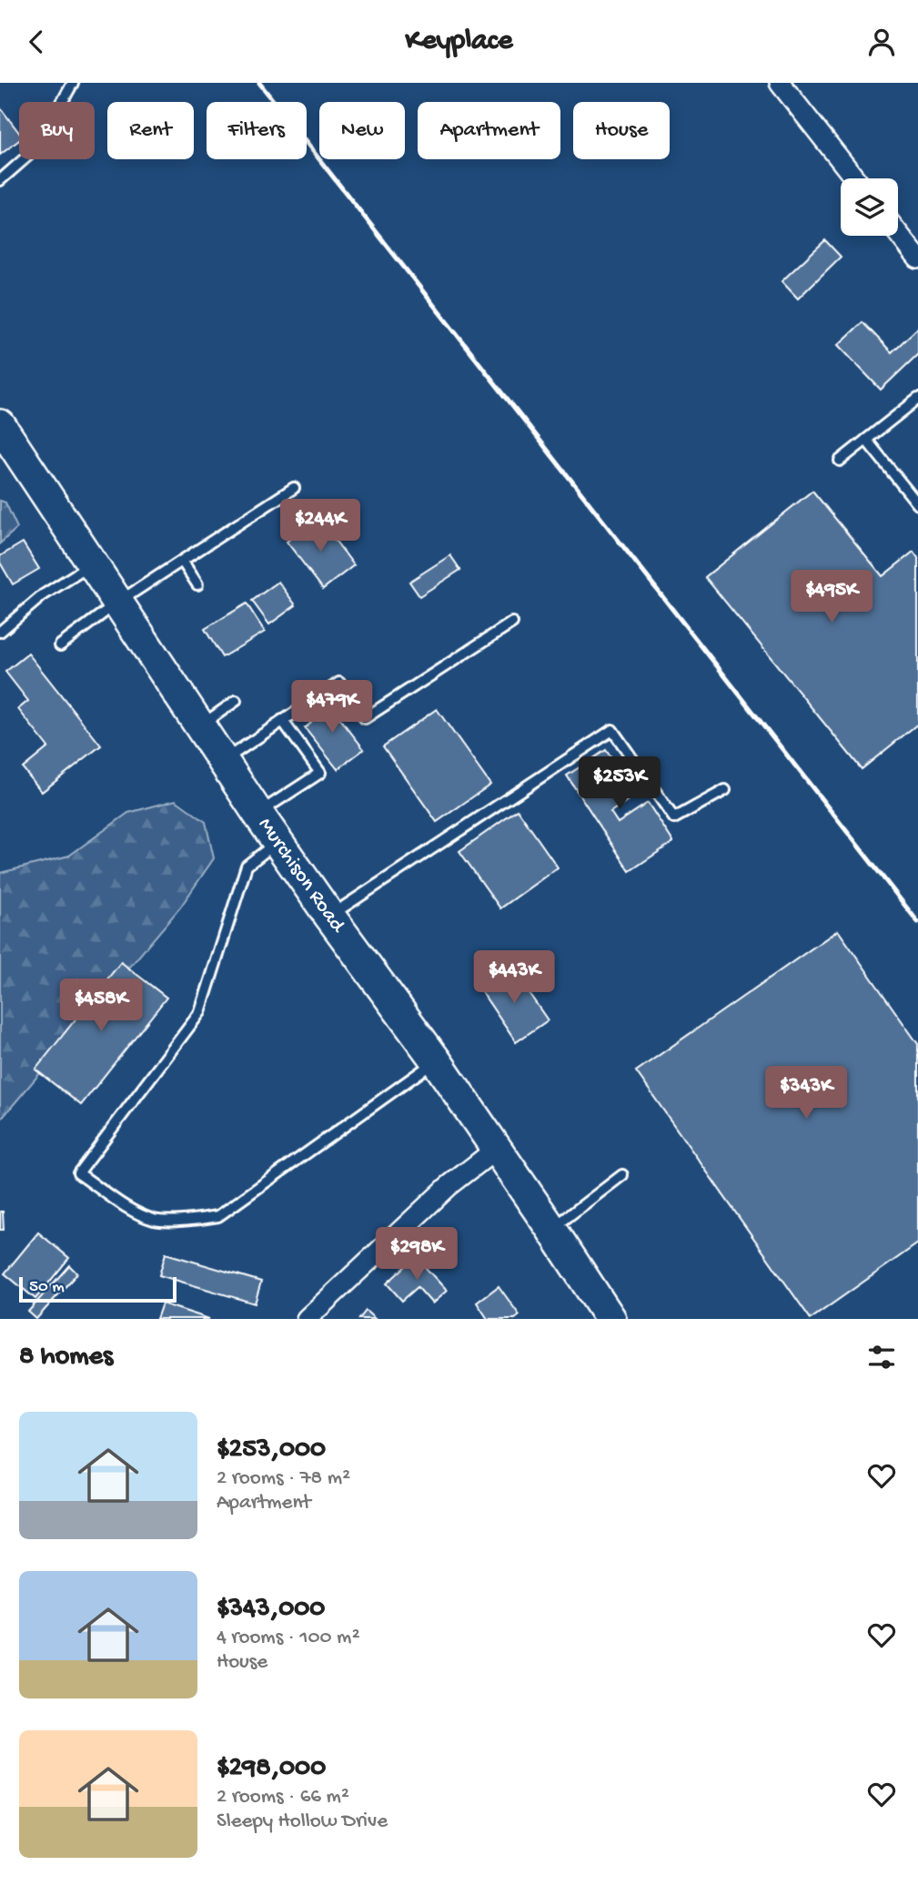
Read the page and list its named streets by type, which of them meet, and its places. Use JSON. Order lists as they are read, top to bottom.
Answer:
{
  "streets": {
    "main road": ["Murchison Road"]
  },
  "scale_bar": "50 m",
  "page": {
    "header": "Keyplace",
    "chip": [
      "Buy",
      "Rent",
      "Filters",
      "New",
      "Apartment",
      "House"
    ],
    "price": [
      "$244K",
      "$495K",
      "$479K",
      "$253K",
      "$443K",
      "$458K",
      "$343K",
      "$298K"
    ],
    "scale": "50 m",
    "heading": "8 homes",
    "list": [
      {
        "name": "$253,000",
        "note": "2 rooms · 78 m² · Apartment"
      },
      {
        "name": "$343,000",
        "note": "4 rooms · 100 m² · House"
      },
      {
        "name": "$298,000",
        "note": "2 rooms · 66 m² · Sleepy Hollow Drive"
      }
    ]
  }
}
